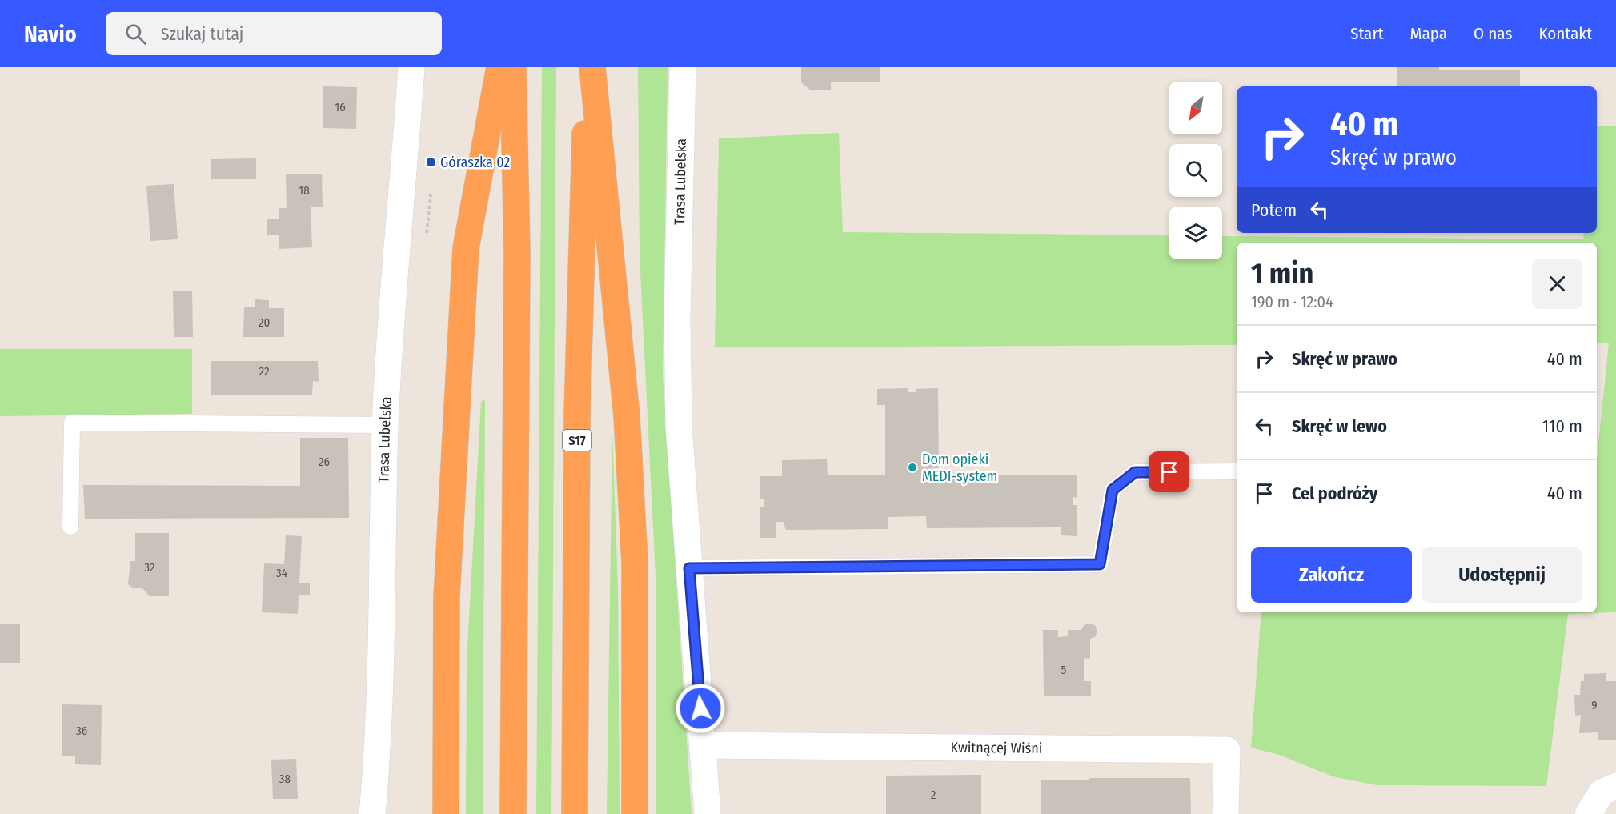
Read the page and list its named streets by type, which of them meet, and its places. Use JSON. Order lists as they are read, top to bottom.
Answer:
{
  "streets": {
    "highway": ["S17"],
    "street": ["Trasa Lubelska", "Kwitnącej Wiśni"]
  },
  "crossings": [
    ["Trasa Lubelska", "Kwitnącej Wiśni"]
  ],
  "places": {
    "transit": ["Góraszka 02"],
    "other": ["Dom opieki MEDI-system"]
  },
  "house_numbers": [
    "16",
    "18",
    "20",
    "22",
    "26",
    "32",
    "34",
    "5",
    "9",
    "36",
    "38",
    "2"
  ],
  "north": "bottom left",
  "page": {
    "header": "Navio",
    "search": "Szukaj tutaj",
    "nav": [
      "Start",
      "Mapa",
      "O nas",
      "Kontakt"
    ],
    "turn": ["40 m", "Skręć w prawo"],
    "then": "Potem",
    "heading": ["1 min", "190 m · 12:04"],
    "list": [
      {
        "name": "Skręć w prawo",
        "value": "40 m"
      },
      {
        "name": "Skręć w lewo",
        "value": "110 m"
      },
      {
        "name": "Cel podróży",
        "value": "40 m"
      }
    ],
    "buttons": ["Zakończ", "Udostępnij"]
  }
}
